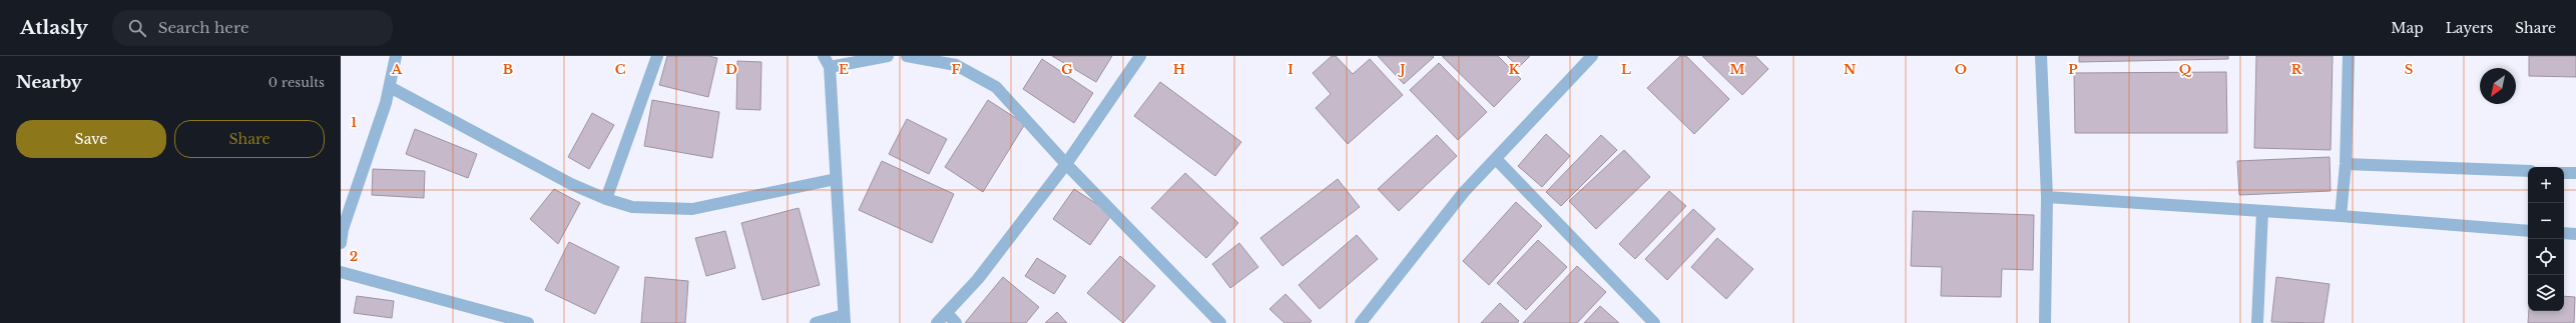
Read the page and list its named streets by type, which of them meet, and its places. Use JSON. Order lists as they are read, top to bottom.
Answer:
{
  "north": "bottom left",
  "page": {
    "header": "Atlasly",
    "search": "Search here",
    "nav": ["Map", "Layers", "Share"],
    "heading": ["Nearby", "0 results"],
    "buttons": ["Save", "Share"],
    "map_buttons": ["+", "−"]
  },
  "grid": {
    "columns": [
      "A",
      "B",
      "C",
      "D",
      "E",
      "F",
      "G",
      "H",
      "I",
      "J",
      "K",
      "L",
      "M",
      "N",
      "O",
      "P",
      "Q",
      "R",
      "S"
    ],
    "rows": ["1", "2"]
  }
}
